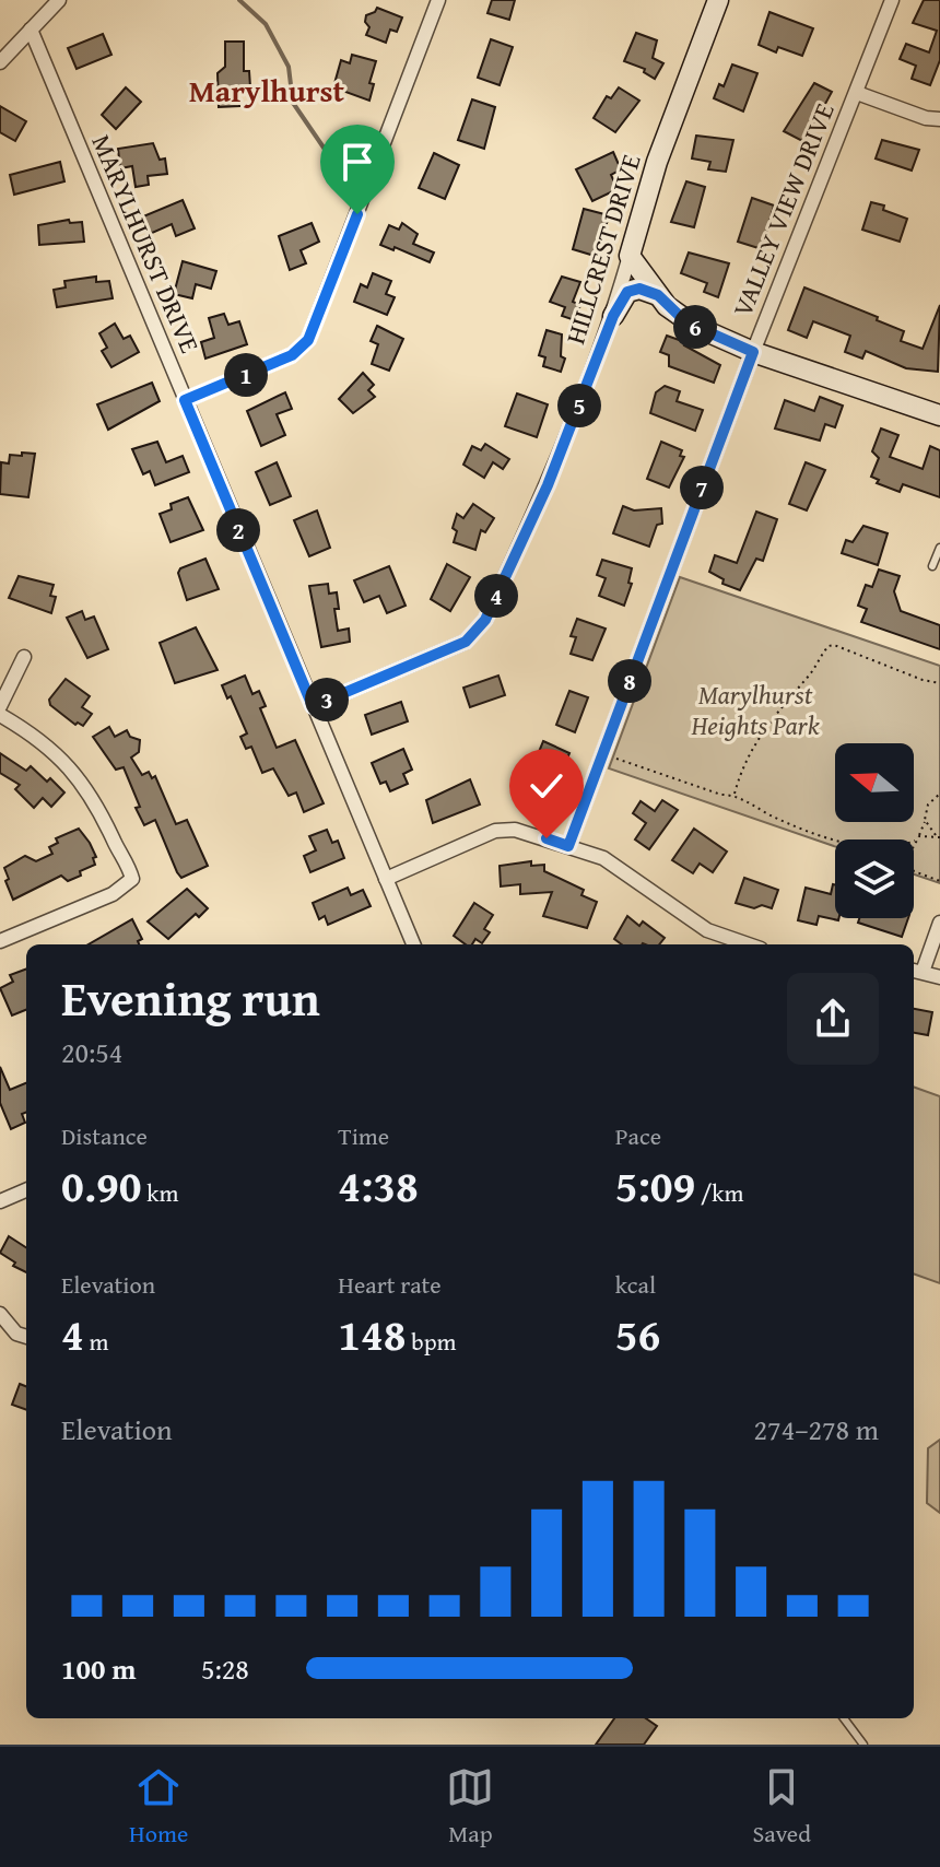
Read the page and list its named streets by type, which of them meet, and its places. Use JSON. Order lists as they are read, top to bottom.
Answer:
{
  "streets": {
    "street": ["VALLEY VIEW DRIVE", "MARYLHURST DRIVE", "HILLCREST DRIVE"]
  },
  "crossings": [
    ["MARYLHURST DRIVE", "HILLCREST DRIVE"]
  ],
  "districts": ["Marylhurst"],
  "parks": ["Marylhurst Heights Park"],
  "north": "left",
  "page": {
    "pins": [
      "6",
      "1",
      "5",
      "7",
      "2",
      "4",
      "8",
      "3"
    ],
    "heading": ["Evening run", "20:54"],
    "stats": [
      ["Distance", "0.90 km"],
      ["Time", "4:38"],
      ["Pace", "5:09 /km"],
      ["Elevation", "4 m"],
      ["Heart rate", "148 bpm"],
      ["kcal", "56"]
    ],
    "chart": ["Elevation", "274–278 m"],
    "list": [
      {
        "name": "100 m",
        "note": "5:28"
      }
    ],
    "tabs": ["Home", "Map", "Saved"]
  }
}
